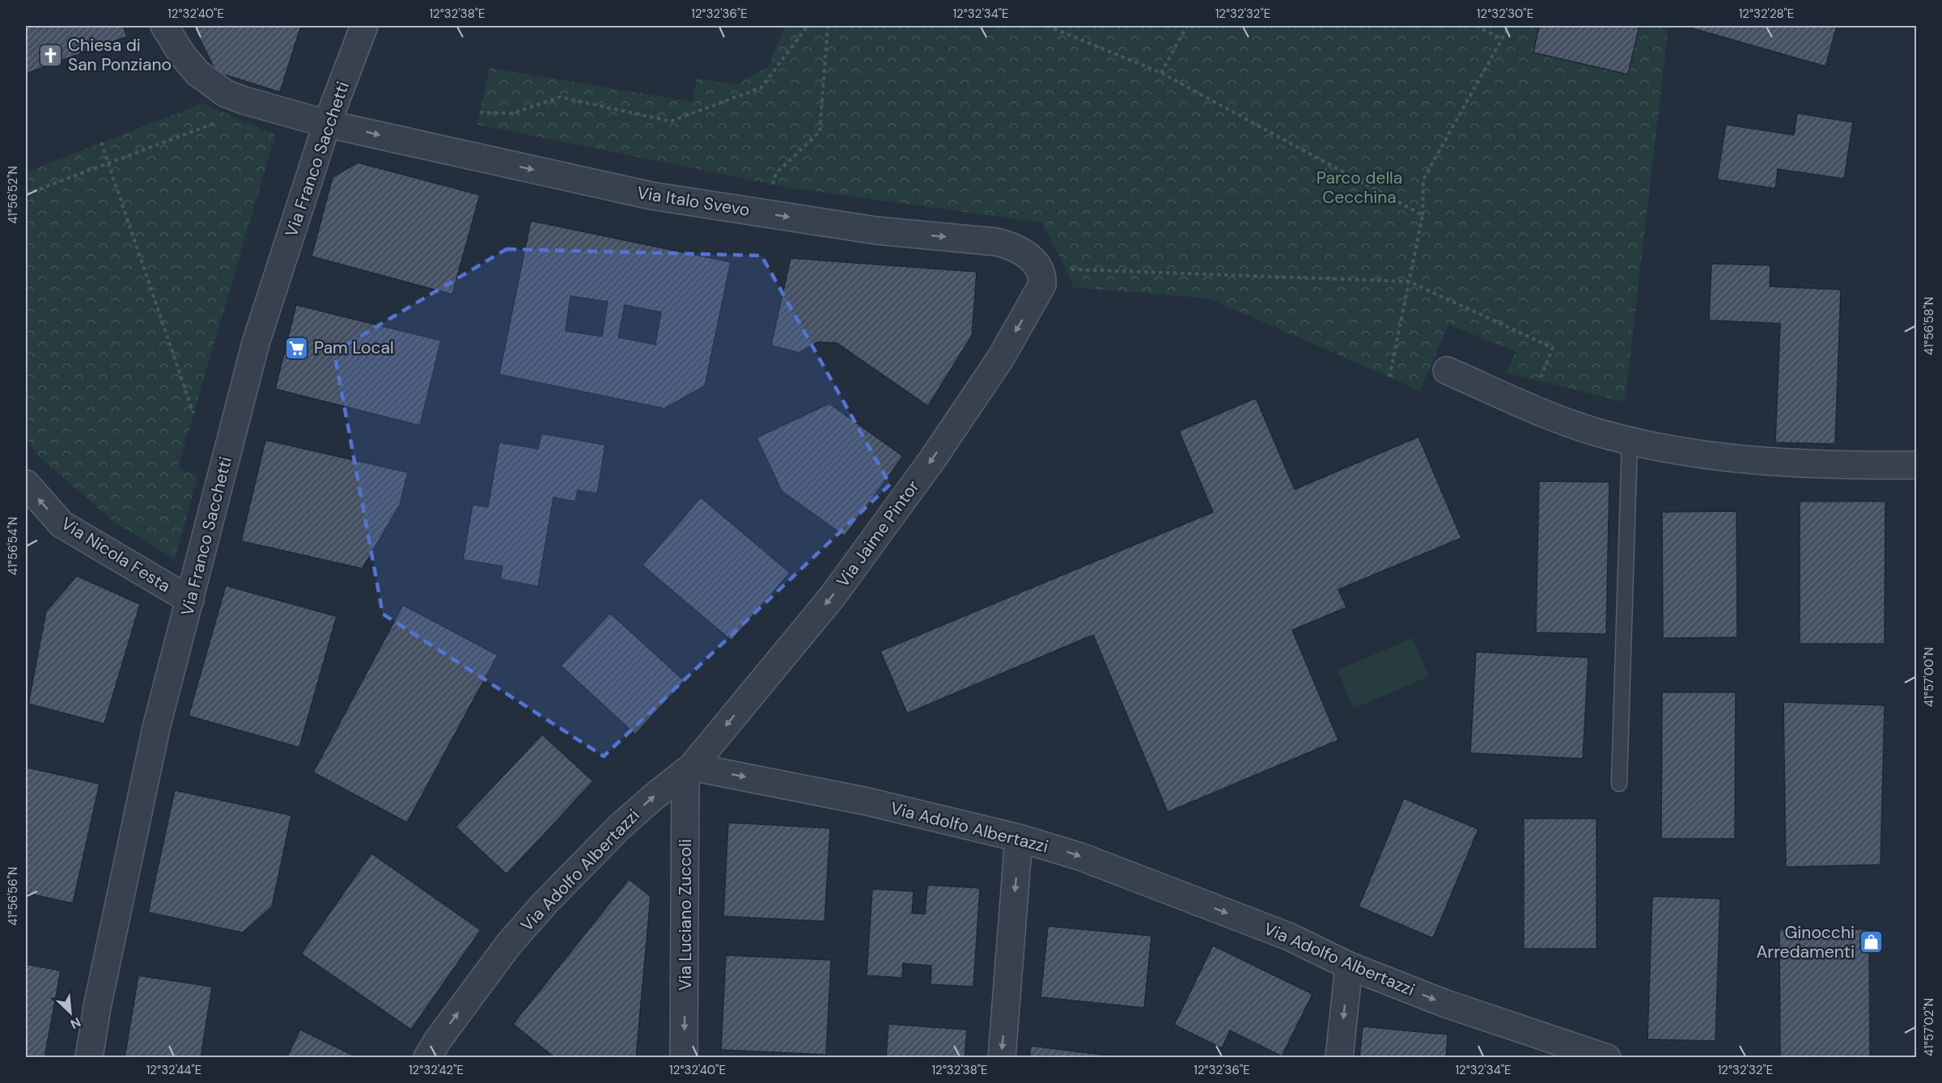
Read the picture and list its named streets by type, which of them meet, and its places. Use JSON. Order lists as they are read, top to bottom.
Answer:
{
  "streets": {
    "street": [
      "Via Franco Sacchetti",
      "Via Italo Svevo",
      "Via Jaime Pintor",
      "Via Nicola Festa",
      "Via Adolfo Albertazzi",
      "Via Luciano Zuccoli"
    ]
  },
  "crossings": [
    ["Via Franco Sacchetti", "Via Italo Svevo"],
    ["Via Franco Sacchetti", "Via Nicola Festa"],
    ["Via Italo Svevo", "Via Jaime Pintor"],
    ["Via Jaime Pintor", "Via Adolfo Albertazzi"],
    ["Via Jaime Pintor", "Via Luciano Zuccoli"],
    ["Via Adolfo Albertazzi", "Via Luciano Zuccoli"]
  ],
  "one_way": [
    "Via Italo Svevo",
    "Via Jaime Pintor",
    "Via Nicola Festa",
    "Via Adolfo Albertazzi",
    "Via Luciano Zuccoli"
  ],
  "parks": ["Parco della Cecchina"],
  "places": {
    "church": ["Chiesa di San Ponziano"],
    "supermarket": ["Pam Local"],
    "shop": ["Ginocchi Arredamenti"]
  },
  "north": "bottom right",
  "coordinates": [
    "12°32'40\"E",
    "12°32'38\"E",
    "12°32'36\"E",
    "12°32'34\"E",
    "12°32'32\"E",
    "12°32'30\"E",
    "12°32'28\"E",
    "41°56'52\"N",
    "41°56'58\"N",
    "41°56'54\"N",
    "41°57'00\"N",
    "41°56'56\"N",
    "41°57'02\"N",
    "12°32'44\"E",
    "12°32'42\"E"
  ]
}
